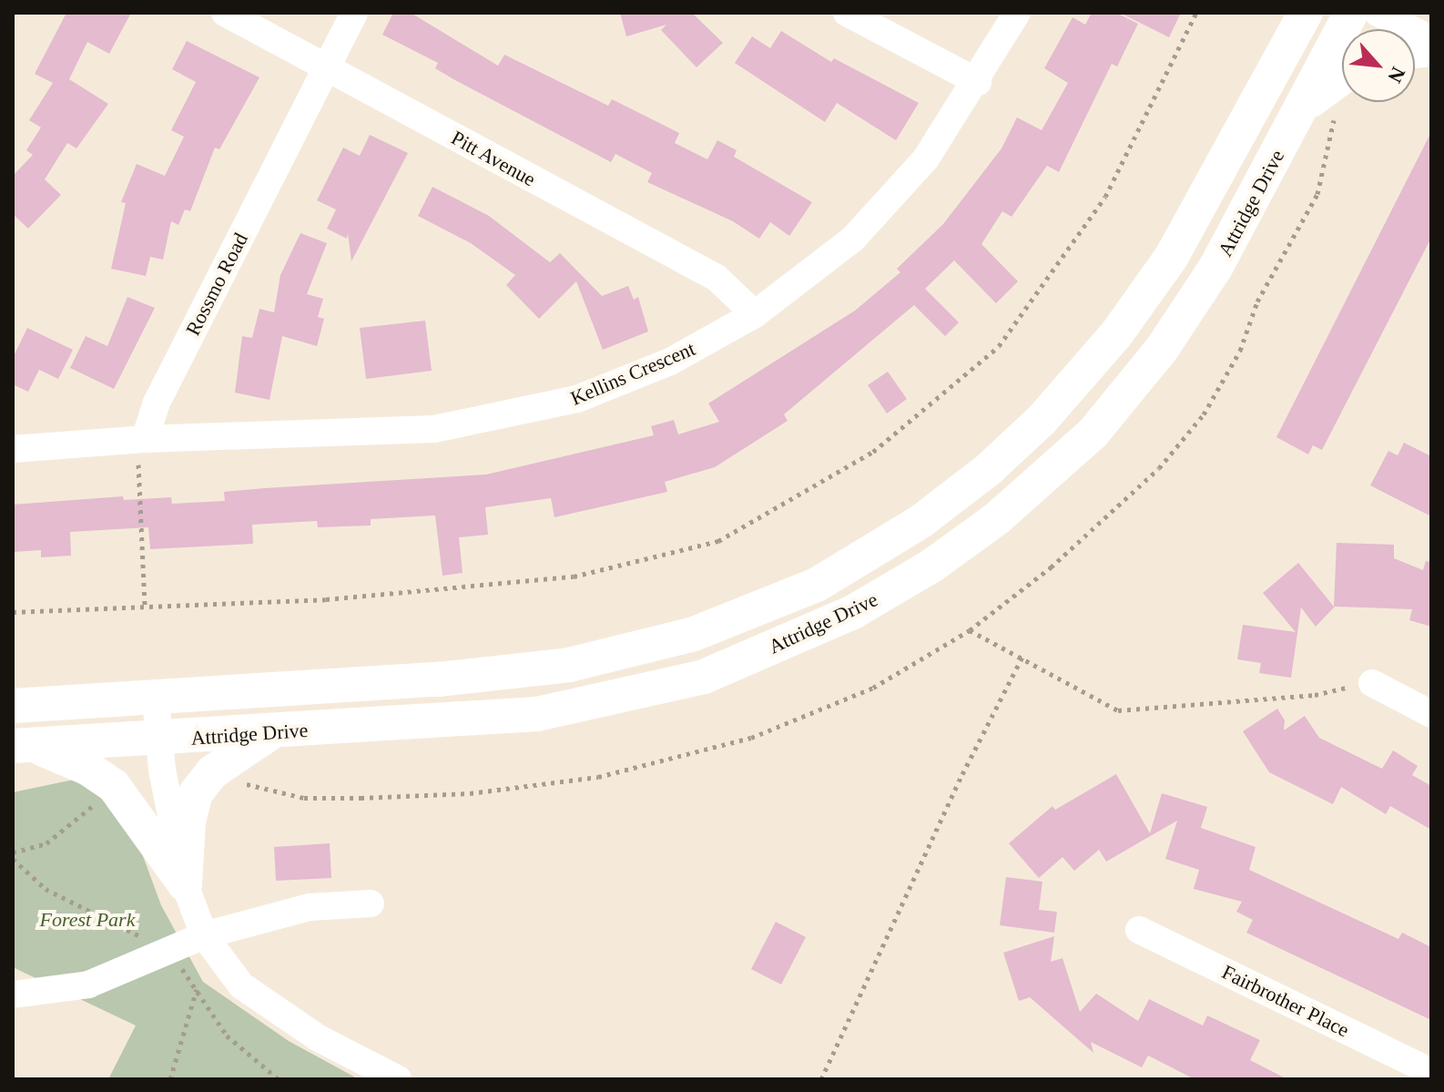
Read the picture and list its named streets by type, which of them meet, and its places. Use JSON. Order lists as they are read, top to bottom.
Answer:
{
  "streets": {
    "main road": ["Attridge Drive"],
    "street": [
      "Pitt Avenue",
      "Rossmo Road",
      "Kellins Crescent",
      "Fairbrother Place"
    ]
  },
  "crossings": [
    ["Pitt Avenue", "Rossmo Road"],
    ["Pitt Avenue", "Kellins Crescent"],
    ["Rossmo Road", "Kellins Crescent"]
  ],
  "parks": ["Forest Park"],
  "north": "bottom right"
}
